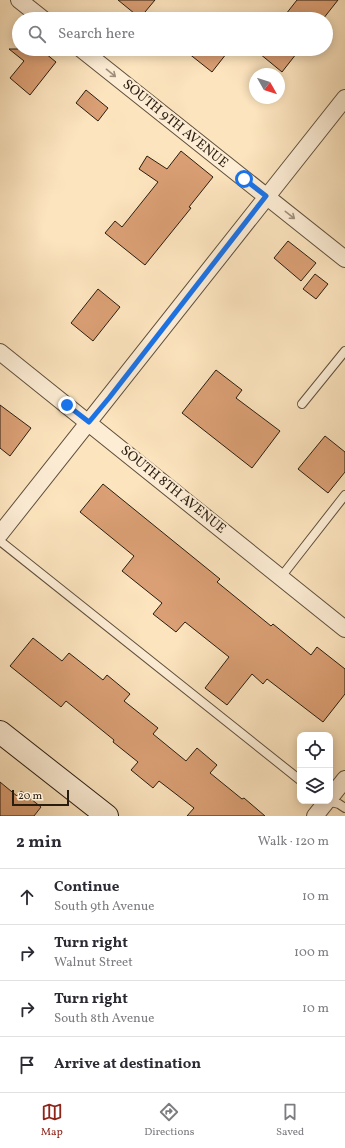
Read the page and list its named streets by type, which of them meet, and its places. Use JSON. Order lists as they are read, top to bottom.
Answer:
{
  "streets": {
    "street": ["SOUTH 9TH AVENUE", "SOUTH 8TH AVENUE"]
  },
  "one_way": ["SOUTH 9TH AVENUE"],
  "scale_bar": "20 m",
  "north": "bottom right",
  "page": {
    "search": "Search here",
    "scale": "20 m",
    "heading": ["2 min", "Walk · 120 m"],
    "list": [
      ["Continue", "South 9th Avenue", "10 m"],
      ["Turn right", "Walnut Street", "100 m"],
      ["Turn right", "South 8th Avenue", "10 m"],
      "Arrive at destination"
    ],
    "nav": ["Map", "Directions", "Saved"]
  }
}
